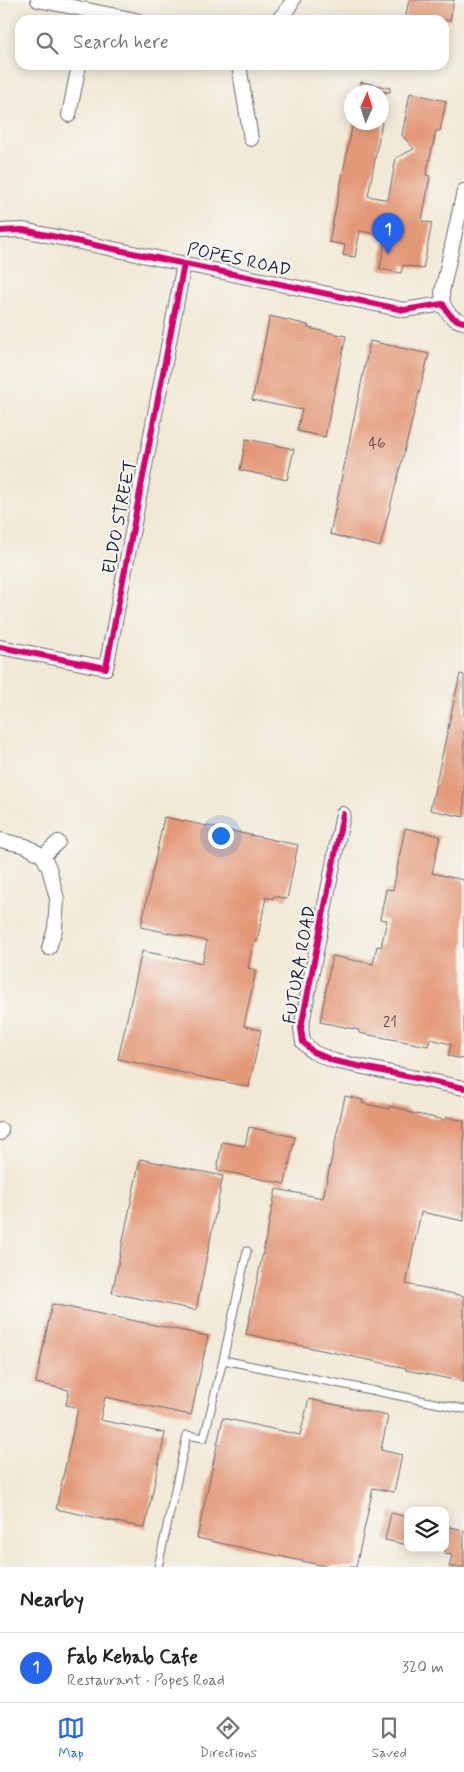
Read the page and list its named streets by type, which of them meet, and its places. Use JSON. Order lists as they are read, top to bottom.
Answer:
{
  "streets": {
    "street": ["POPES ROAD", "ELDO STREET", "FUTURA ROAD"]
  },
  "crossings": [
    ["POPES ROAD", "ELDO STREET"]
  ],
  "house_numbers": ["46", "21"],
  "north": "top",
  "page": {
    "search": "Search here",
    "pins": "1",
    "heading": "Nearby",
    "list": [
      {
        "mark": "1",
        "name": "Fab Kebab Cafe",
        "note": "Restaurant · Popes Road",
        "value": "320 m"
      }
    ],
    "nav": ["Map", "Directions", "Saved"]
  }
}
